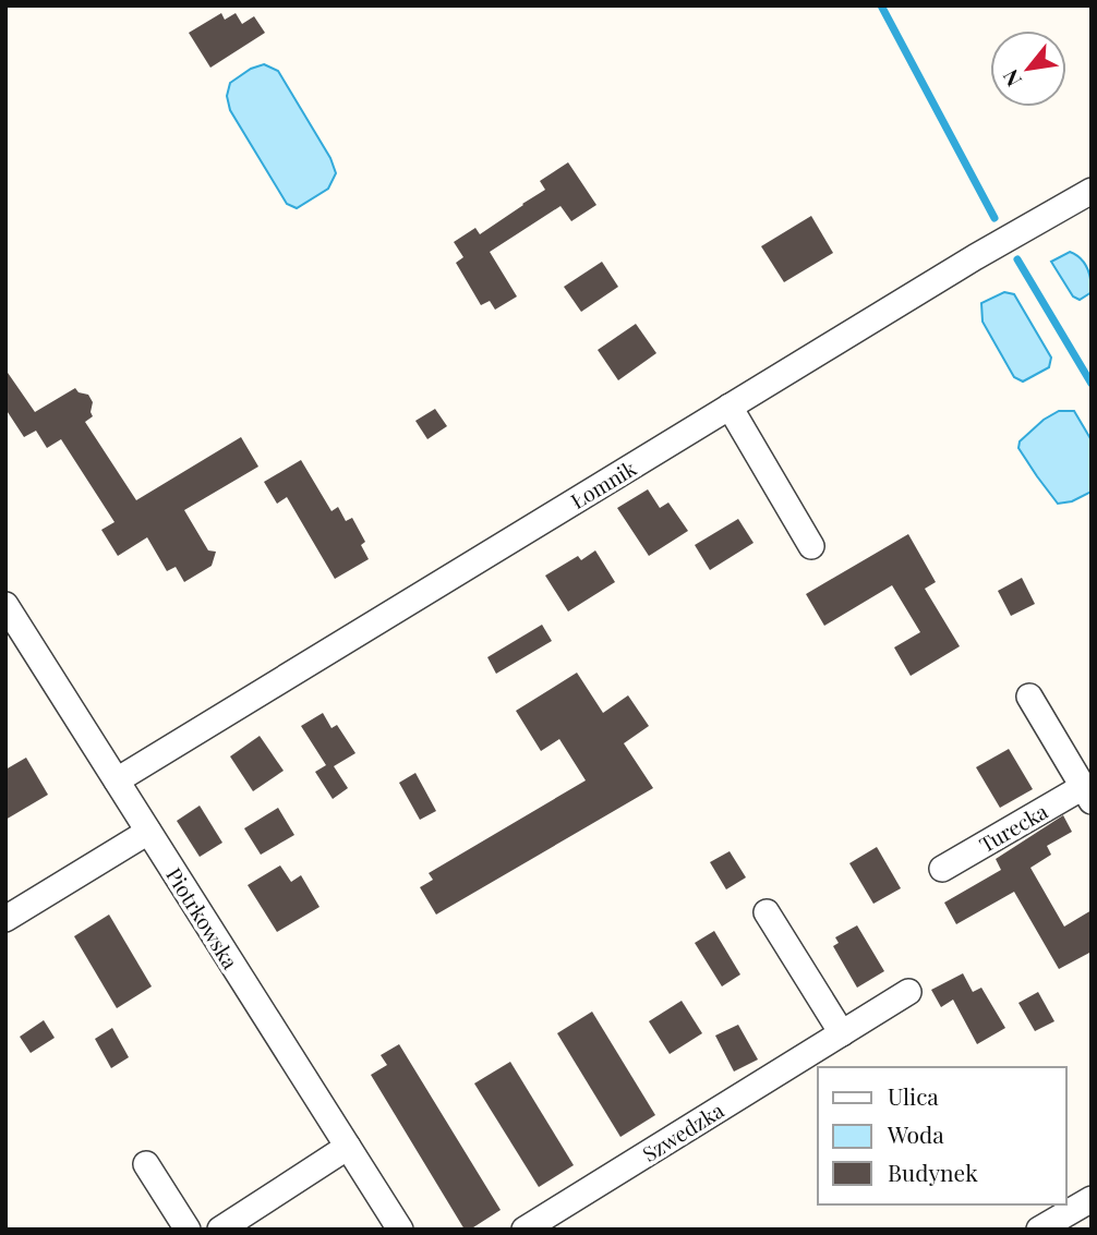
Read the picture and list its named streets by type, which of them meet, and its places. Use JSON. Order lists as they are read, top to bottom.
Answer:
{
  "streets": {
    "street": [
      "Łomnik",
      "Turecka",
      "Piotrkowska",
      "Szwedzka"
    ]
  },
  "crossings": [
    ["Łomnik", "Piotrkowska"]
  ],
  "legend": ["Ulica", "Woda", "Budynek"],
  "north": "bottom left"
}
